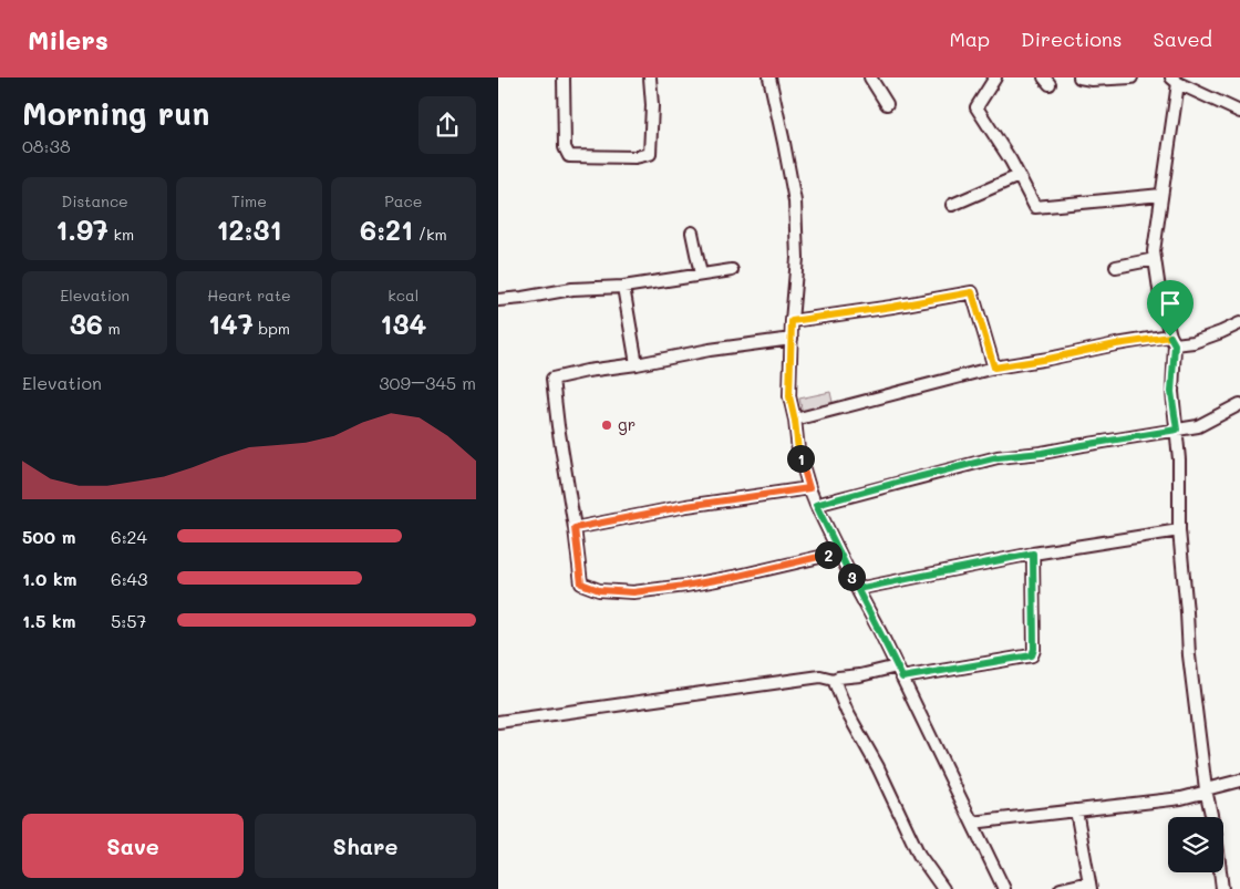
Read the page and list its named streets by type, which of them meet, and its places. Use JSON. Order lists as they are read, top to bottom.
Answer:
{
  "places": ["gr"],
  "page": {
    "header": "Milers",
    "nav": ["Map", "Directions", "Saved"],
    "heading": ["Morning run", "08:38"],
    "stats": [
      ["Distance", "1.97 km"],
      ["Time", "12:31"],
      ["Pace", "6:21 /km"],
      ["Elevation", "36 m"],
      ["Heart rate", "147 bpm"],
      ["kcal", "134"]
    ],
    "chart": ["Elevation", "309–345 m"],
    "pins": ["1", "2", "3"],
    "list": [
      {
        "name": "500 m",
        "note": "6:24"
      },
      {
        "name": "1.0 km",
        "note": "6:43"
      },
      {
        "name": "1.5 km",
        "note": "5:57"
      }
    ],
    "buttons": ["Save", "Share"]
  }
}
